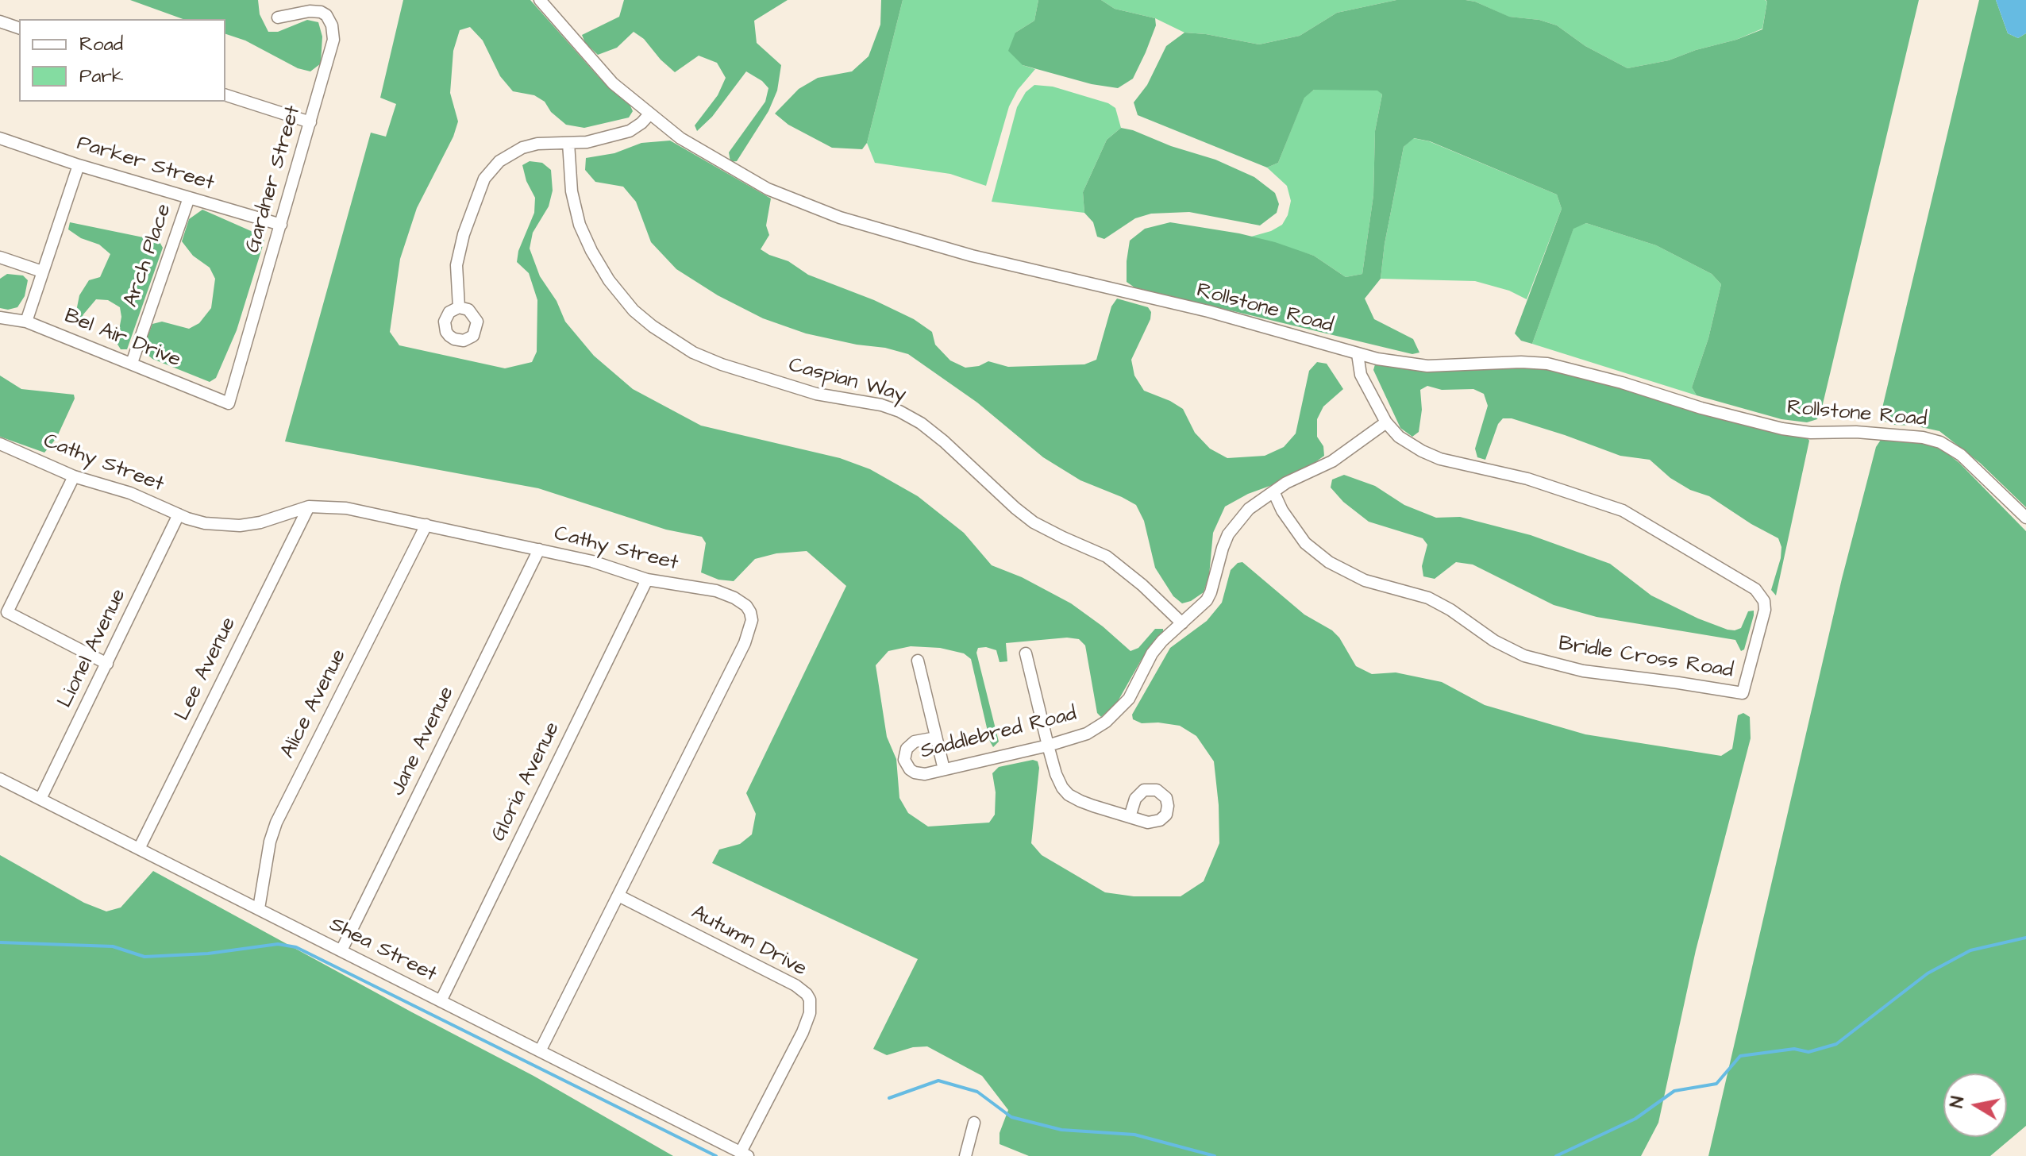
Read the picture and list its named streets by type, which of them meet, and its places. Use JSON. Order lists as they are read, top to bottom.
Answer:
{
  "streets": {
    "street": [
      "Parker Street",
      "Gardner Street",
      "Arch Place",
      "Rollstone Road",
      "Bel Air Drive",
      "Caspian Way",
      "Cathy Street",
      "Lionel Avenue",
      "Bridle Cross Road",
      "Lee Avenue",
      "Alice Avenue",
      "Saddlebred Road",
      "Jane Avenue",
      "Gloria Avenue",
      "Autumn Drive",
      "Shea Street"
    ]
  },
  "crossings": [
    ["Parker Street", "Gardner Street"],
    ["Parker Street", "Arch Place"],
    ["Gardner Street", "Bel Air Drive"],
    ["Arch Place", "Bel Air Drive"],
    ["Rollstone Road", "Bridle Cross Road"],
    ["Caspian Way", "Saddlebred Road"],
    ["Cathy Street", "Lionel Avenue"],
    ["Cathy Street", "Lee Avenue"],
    ["Cathy Street", "Alice Avenue"],
    ["Cathy Street", "Jane Avenue"],
    ["Cathy Street", "Gloria Avenue"],
    ["Cathy Street", "Autumn Drive"],
    ["Cathy Street", "Shea Street"],
    ["Lionel Avenue", "Shea Street"],
    ["Bridle Cross Road", "Saddlebred Road"],
    ["Lee Avenue", "Shea Street"],
    ["Alice Avenue", "Shea Street"],
    ["Jane Avenue", "Shea Street"],
    ["Gloria Avenue", "Shea Street"],
    ["Autumn Drive", "Shea Street"]
  ],
  "legend": ["Road", "Park"],
  "north": "left"
}
